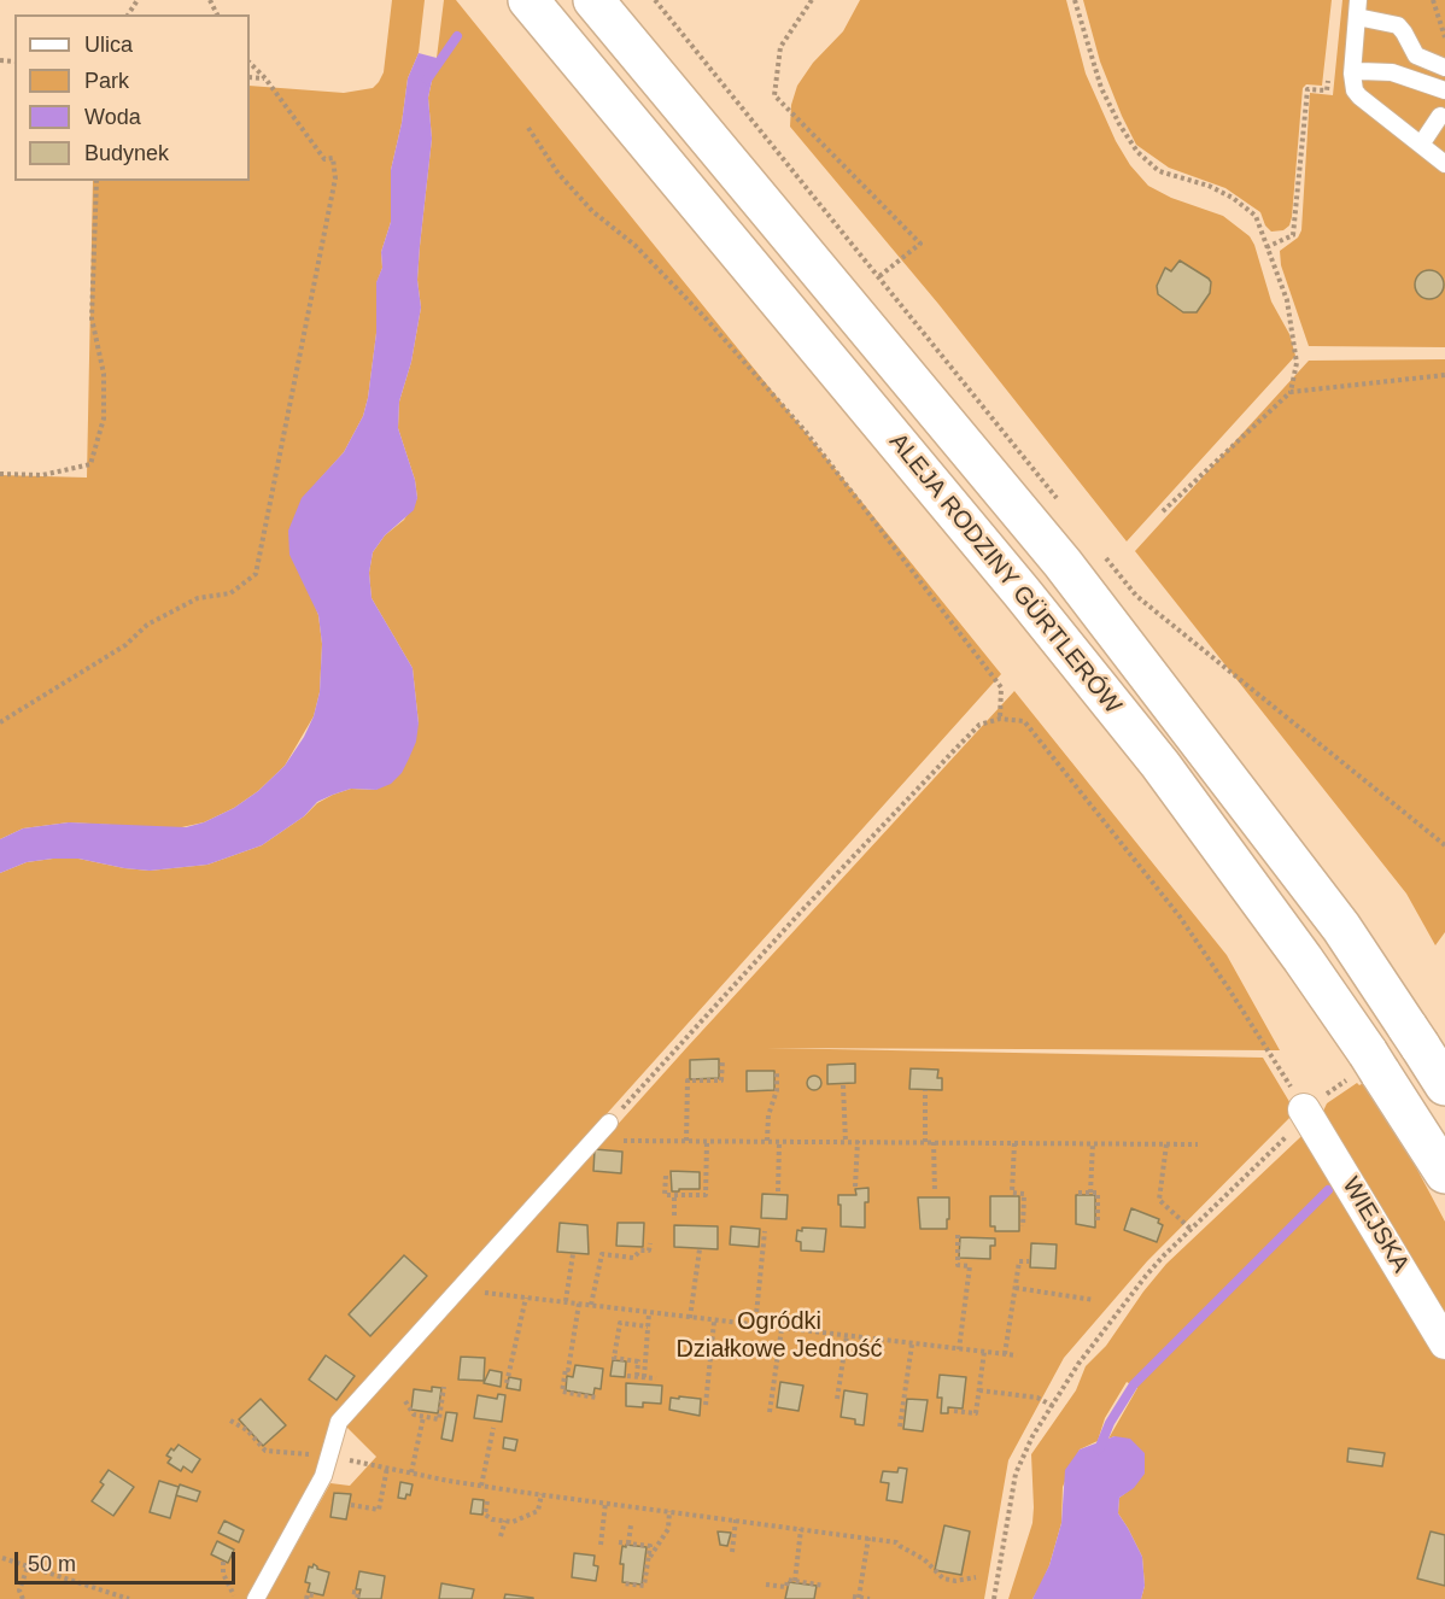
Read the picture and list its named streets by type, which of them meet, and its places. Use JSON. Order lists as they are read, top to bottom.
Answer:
{
  "streets": {
    "main road": ["ALEJA RODZINY GÜRTLERÓW"],
    "street": ["WIEJSKA"]
  },
  "parks": ["Ogródki Działkowe Jedność"],
  "legend": [
    "Ulica",
    "Park",
    "Woda",
    "Budynek"
  ],
  "scale_bar": "50 m"
}
